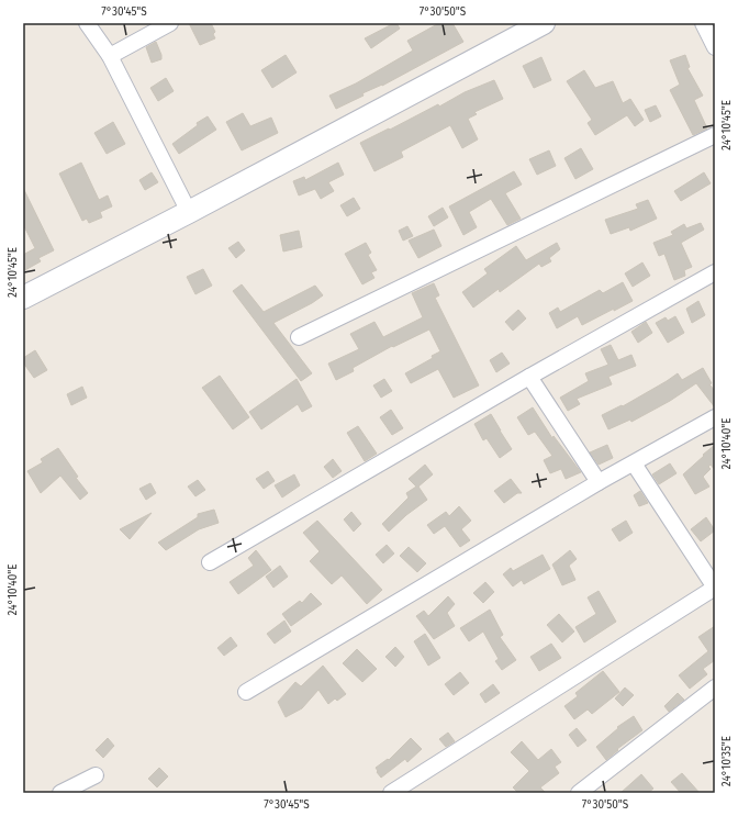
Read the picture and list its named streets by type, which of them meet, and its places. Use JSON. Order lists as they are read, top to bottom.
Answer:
{
  "coordinates": [
    "7°30'45\"S",
    "7°30'50\"S",
    "24°10'45\"E",
    "24°10'40\"E",
    "24°10'35\"E"
  ]
}
